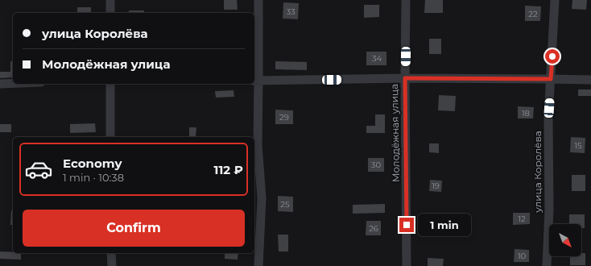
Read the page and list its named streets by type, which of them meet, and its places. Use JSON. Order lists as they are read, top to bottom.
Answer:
{
  "streets": {
    "street": ["Молодёжная улица", "улица Королёва"]
  },
  "house_numbers": [
    "33",
    "22",
    "34",
    "18",
    "29",
    "15",
    "30",
    "19",
    "25",
    "12",
    "26",
    "10"
  ],
  "north": "bottom right",
  "page": {
    "banner": ["улица Королёва", "Молодёжная улица"],
    "list": [
      {
        "name": "Economy",
        "note": "1 min · 10:38",
        "value": "112 ₽"
      }
    ],
    "buttons": "Confirm",
    "bubble": "1 min"
  }
}
